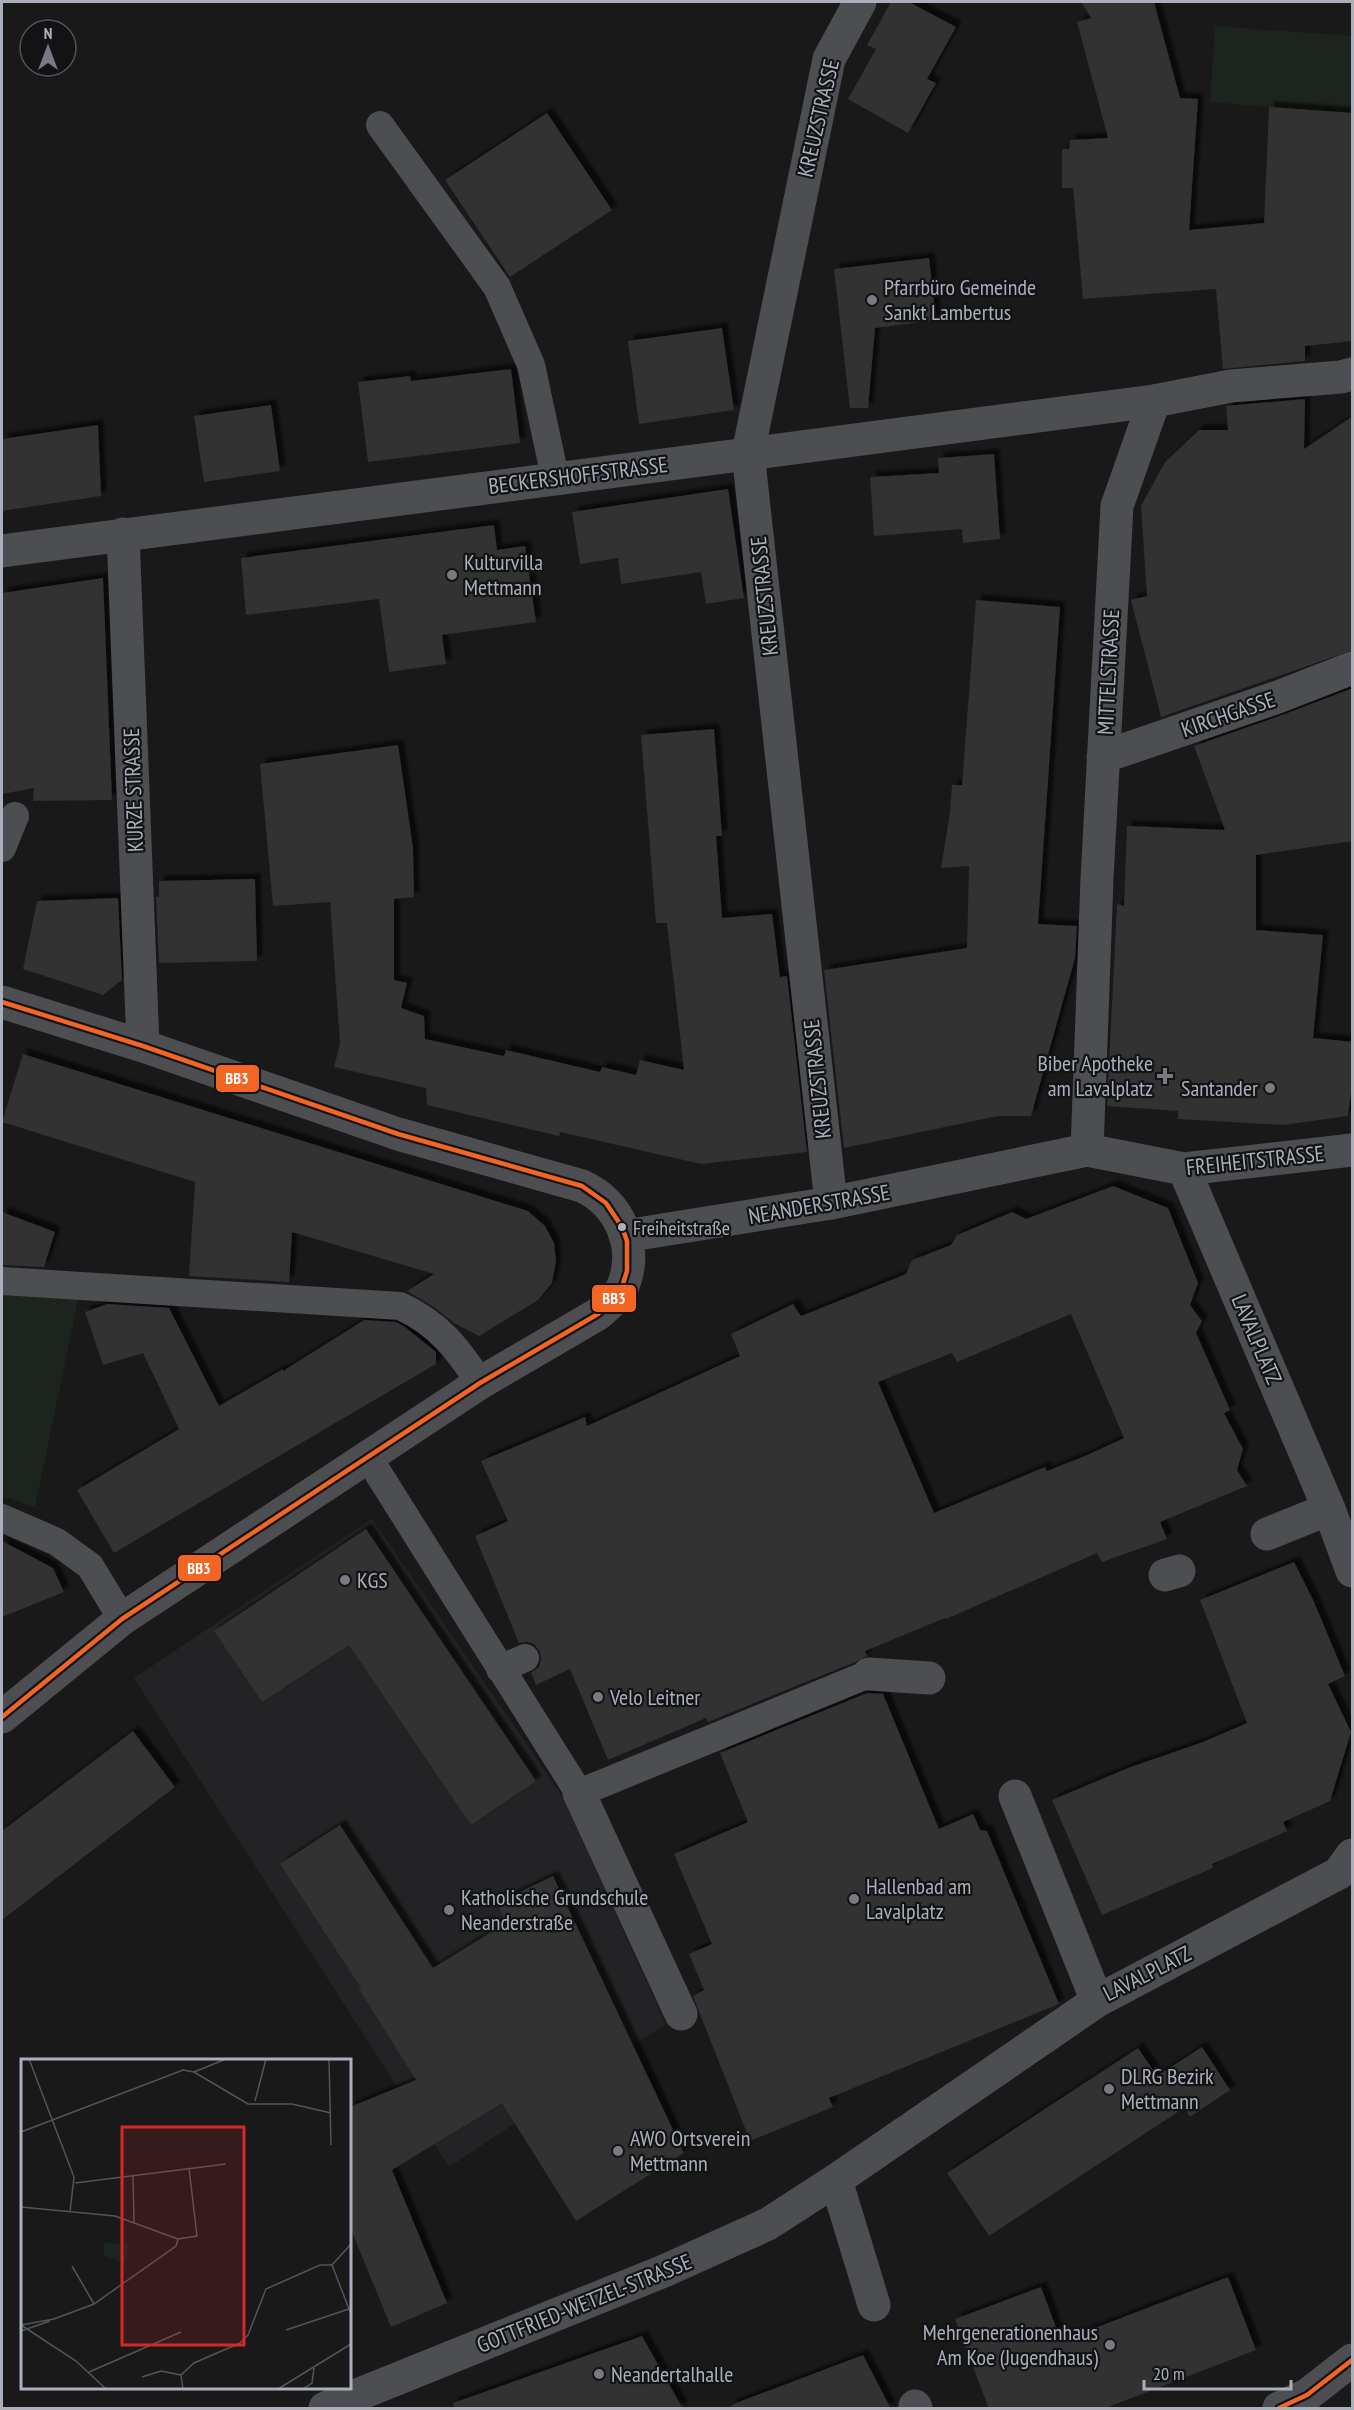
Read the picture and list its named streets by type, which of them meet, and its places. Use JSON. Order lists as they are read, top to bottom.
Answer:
{
  "streets": {
    "street": [
      "KREUZSTRASSE",
      "BECKERSHOFFSTRASSE",
      "MITTELSTRASSE",
      "KIRCHGASSE",
      "KURZE STRASSE",
      "FREIHEITSTRASSE",
      "NEANDERSTRASSE",
      "LAVALPLATZ",
      "GOTTFRIED-WETZEL-STRASSE"
    ]
  },
  "crossings": [
    ["KREUZSTRASSE", "BECKERSHOFFSTRASSE"],
    ["KREUZSTRASSE", "NEANDERSTRASSE"],
    ["BECKERSHOFFSTRASSE", "MITTELSTRASSE"],
    ["BECKERSHOFFSTRASSE", "KURZE STRASSE"],
    ["MITTELSTRASSE", "KIRCHGASSE"],
    ["MITTELSTRASSE", "FREIHEITSTRASSE"],
    ["MITTELSTRASSE", "NEANDERSTRASSE"],
    ["FREIHEITSTRASSE", "NEANDERSTRASSE"],
    ["FREIHEITSTRASSE", "LAVALPLATZ"],
    ["LAVALPLATZ", "GOTTFRIED-WETZEL-STRASSE"]
  ],
  "places": {
    "other": [
      "Pfarrbüro Gemeinde Sankt Lambertus",
      "Kulturvilla Mettmann",
      "Santander",
      "Freiheitstraße",
      "KGS",
      "Velo Leitner",
      "Hallenbad am Lavalplatz",
      "Katholische Grundschule Neanderstraße",
      "DLRG Bezirk Mettmann",
      "AWO Ortsverein Mettmann",
      "Mehrgenerationenhaus Am Koe (Jugendhaus)",
      "Neandertalhalle"
    ],
    "health": ["Biber Apotheke am Lavalplatz"]
  },
  "lines": ["transit line BB3"],
  "scale_bar": "20 m",
  "north": "top"
}
